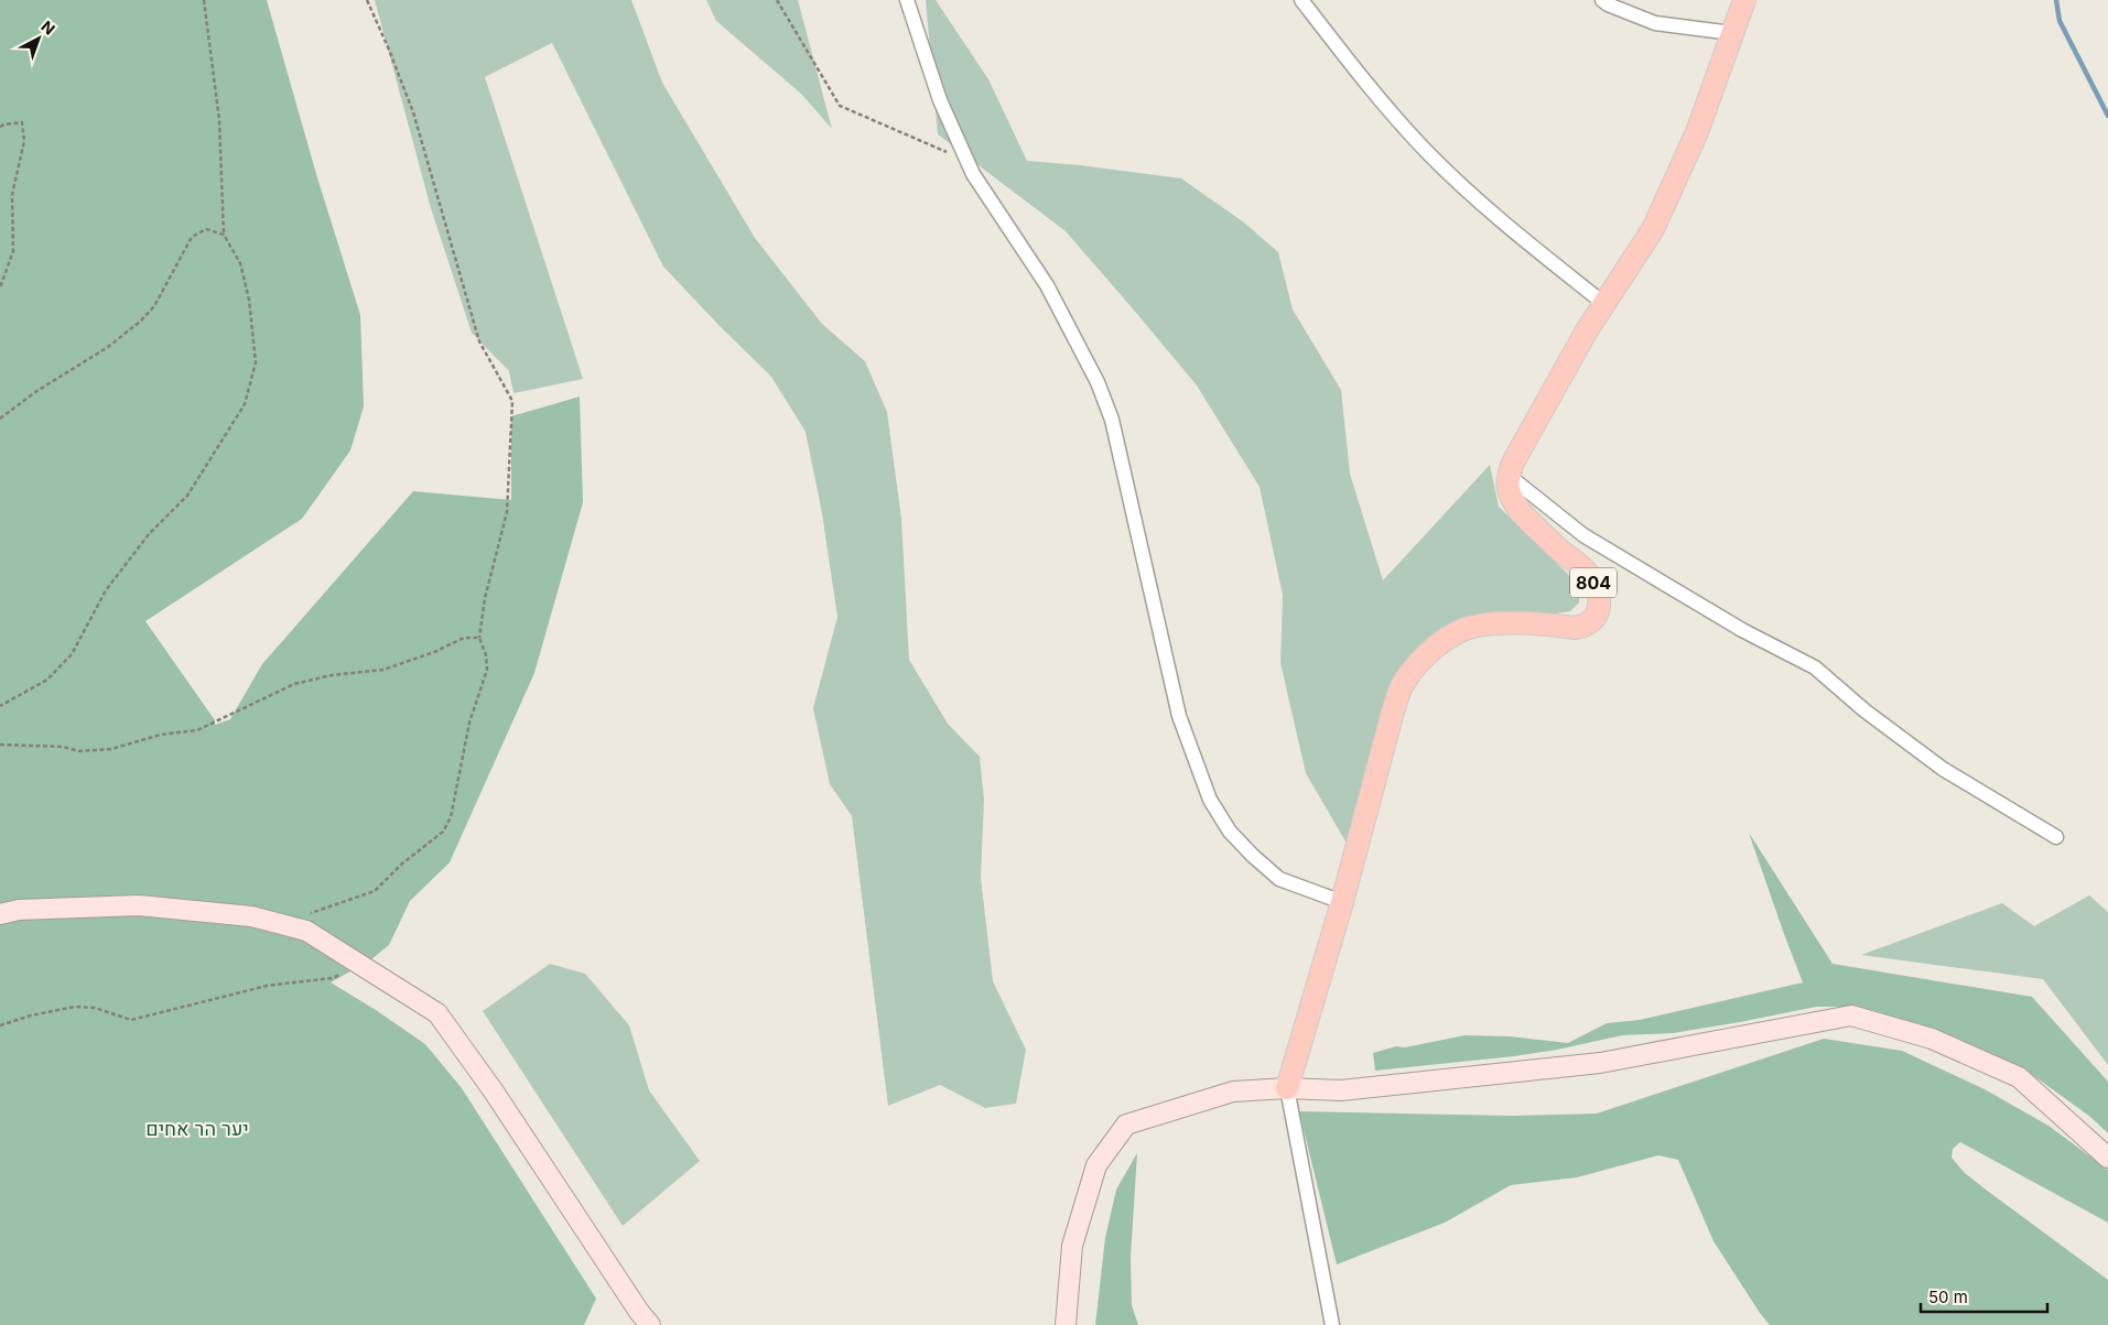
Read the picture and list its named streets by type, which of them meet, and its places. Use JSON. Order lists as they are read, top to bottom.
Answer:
{
  "streets": {
    "main road": ["804"]
  },
  "parks": ["יער הר אחים"],
  "scale_bar": "50 m",
  "north": "top right"
}
